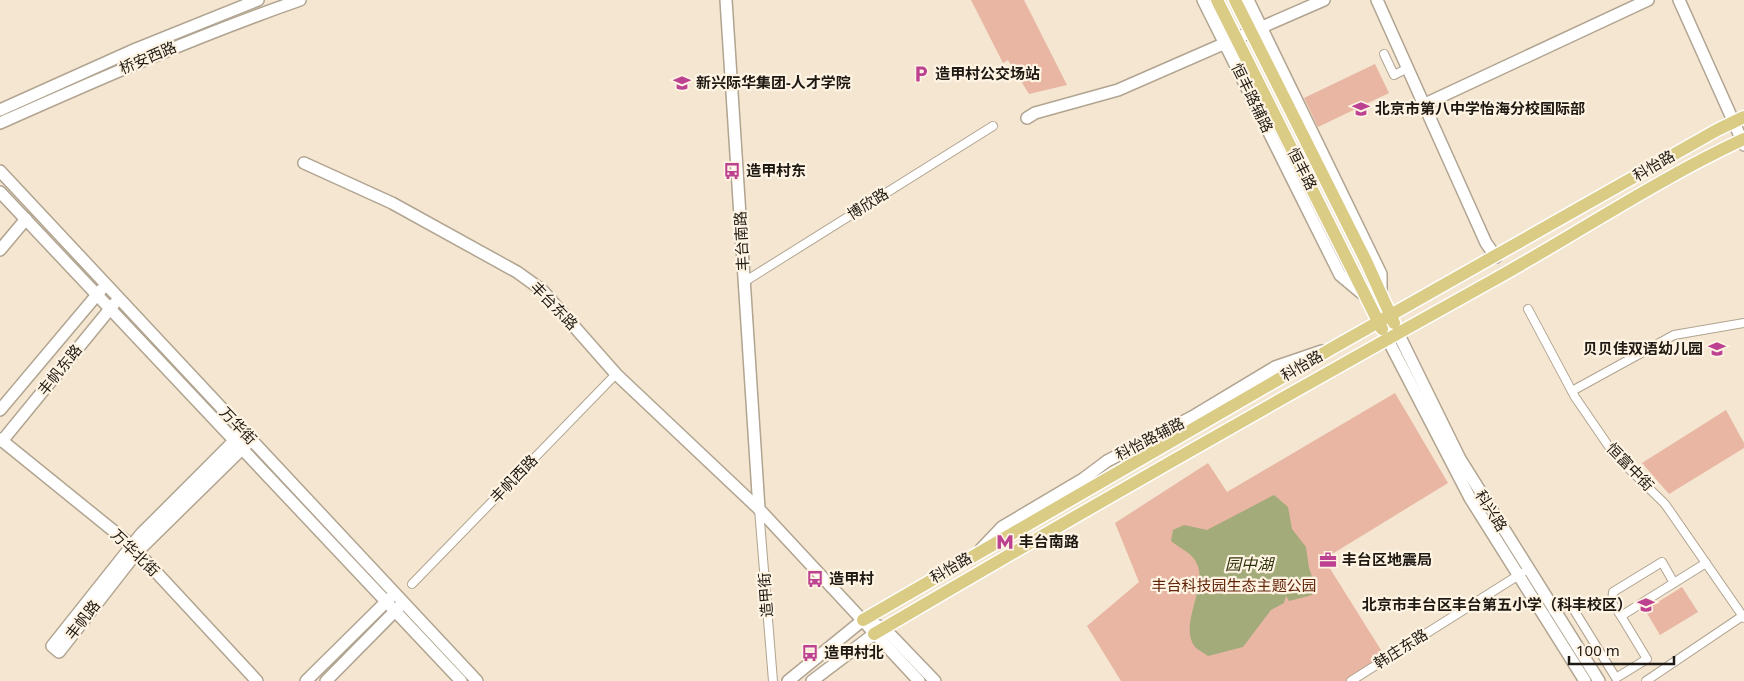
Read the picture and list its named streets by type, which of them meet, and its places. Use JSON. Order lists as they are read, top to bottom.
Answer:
{
  "streets": {
    "main road": ["科怡路", "恒丰路"],
    "street": [
      "桥安西路",
      "恒丰路辅路",
      "博欣路",
      "丰台南路",
      "丰台东路",
      "丰帆东路",
      "万华街",
      "恒富中街",
      "丰帆西路",
      "科兴路",
      "万华北街",
      "造甲街",
      "丰帆路",
      "韩庄东路"
    ]
  },
  "crossings": [
    ["恒丰路辅路", "恒丰路"],
    ["科怡路", "恒丰路"],
    ["科怡路", "科兴路"],
    ["恒丰路", "科兴路"],
    ["博欣路", "丰台南路"],
    ["丰台南路", "丰台东路"],
    ["丰台南路", "造甲街"],
    ["丰台东路", "丰帆西路"],
    ["丰台东路", "造甲街"],
    ["丰帆东路", "万华街"],
    ["丰帆东路", "万华北街"],
    ["万华街", "丰帆路"],
    ["科兴路", "韩庄东路"],
    ["万华北街", "丰帆路"]
  ],
  "water": ["园中湖"],
  "parks": ["丰台科技园生态主题公园"],
  "places": {
    "parking": ["造甲村公交场站"],
    "school or university": [
      "新兴际华集团-人才学院",
      "北京市第八中学怡海分校国际部",
      "贝贝佳双语幼儿园",
      "北京市丰台区丰台第五小学（科丰校区）"
    ],
    "bus stop": ["造甲村东", "造甲村", "造甲村北"],
    "metro station": ["丰台南路"],
    "office": ["丰台区地震局"]
  },
  "scale_bar": "100 m"
}
